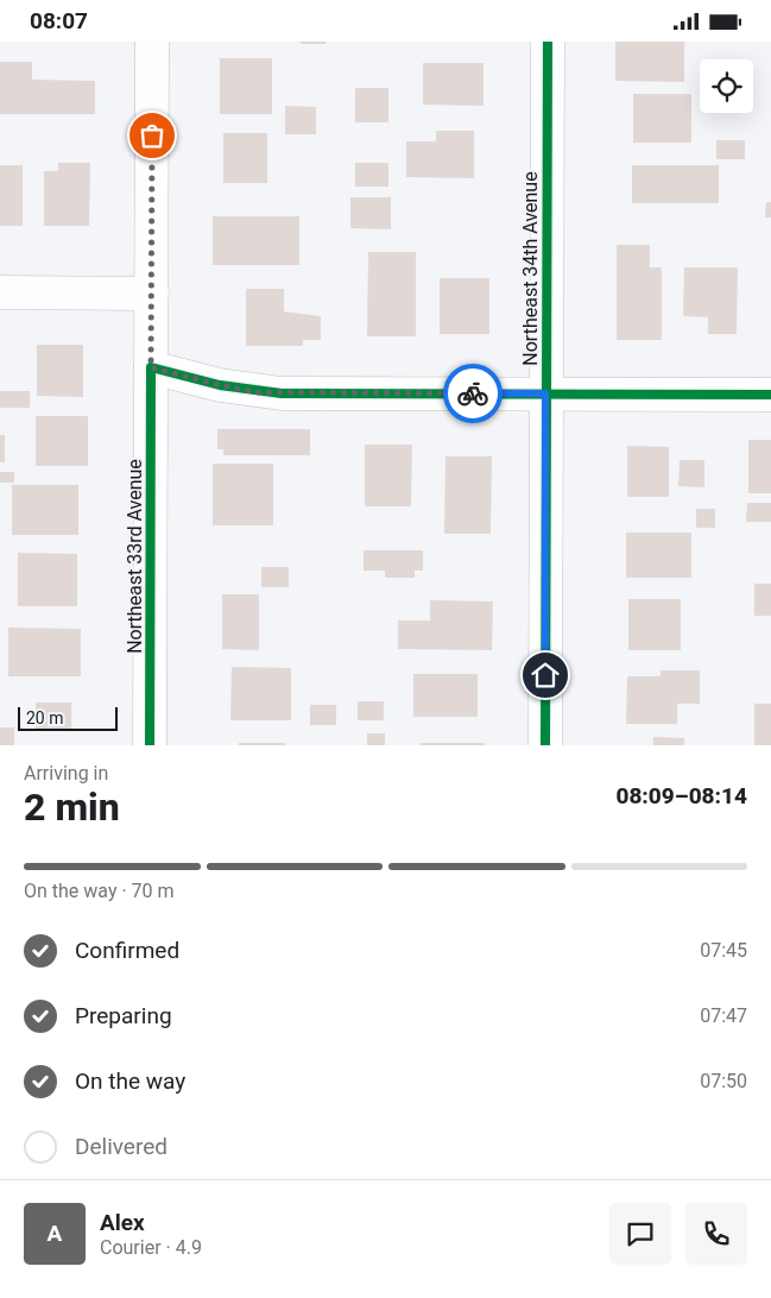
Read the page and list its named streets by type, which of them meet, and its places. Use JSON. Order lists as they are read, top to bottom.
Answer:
{
  "streets": {
    "street": ["Northeast 34th Avenue", "Northeast 33rd Avenue"]
  },
  "scale_bar": "20 m",
  "page": {
    "status": "08:07",
    "scale": "20 m",
    "heading": ["2 min", "Arriving in", "08:09–08:14"],
    "panel": ["Alex", "Courier · 4.9"],
    "bar": "On the way · 70 m",
    "list": [
      ["Confirmed", "07:45"],
      ["Preparing", "07:47"],
      ["On the way", "07:50"],
      "Delivered"
    ],
    "round": "A"
  }
}
